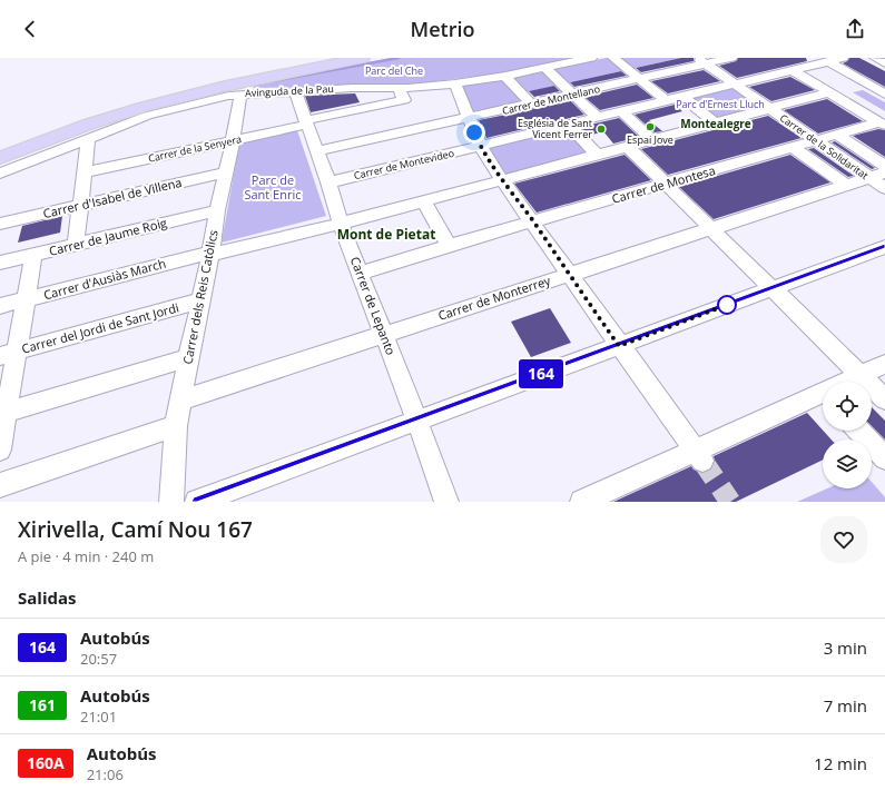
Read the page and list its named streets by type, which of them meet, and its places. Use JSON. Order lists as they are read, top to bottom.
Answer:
{
  "streets": {
    "street": [
      "Avinguda de la Pau",
      "Carrer de Montellano",
      "Carrer de la Solidaritat",
      "Carrer de la Senyera",
      "Carrer de Montevideo",
      "Carrer de Montesa",
      "Carrer d'Isabel de Villena",
      "Carrer de Jaume Roig",
      "Carrer d'Ausiàs March",
      "Carrer dels Reis Catòlics",
      "Carrer de Monterrey",
      "Carrer de Lepanto",
      "Carrer del Jordi de Sant Jordi"
    ]
  },
  "crossings": [
    ["Avinguda de la Pau", "Carrer de la Senyera"],
    ["Avinguda de la Pau", "Carrer dels Reis Catòlics"],
    ["Avinguda de la Pau", "Carrer de Lepanto"],
    ["Carrer de Montellano", "Carrer de la Solidaritat"],
    ["Carrer de Montellano", "Carrer de Lepanto"],
    ["Carrer de la Solidaritat", "Carrer de Montevideo"],
    ["Carrer de la Solidaritat", "Carrer de Montesa"],
    ["Carrer de la Solidaritat", "Carrer d'Ausiàs March"],
    ["Carrer de la Solidaritat", "Carrer de Monterrey"],
    ["Carrer de la Senyera", "Carrer dels Reis Catòlics"],
    ["Carrer de la Senyera", "Carrer de Lepanto"],
    ["Carrer de Montevideo", "Carrer de Lepanto"],
    ["Carrer de Montesa", "Carrer de Lepanto"],
    ["Carrer d'Isabel de Villena", "Carrer dels Reis Catòlics"],
    ["Carrer de Jaume Roig", "Carrer dels Reis Catòlics"],
    ["Carrer d'Ausiàs March", "Carrer dels Reis Catòlics"],
    ["Carrer d'Ausiàs March", "Carrer de Lepanto"],
    ["Carrer dels Reis Catòlics", "Carrer de Monterrey"],
    ["Carrer dels Reis Catòlics", "Carrer del Jordi de Sant Jordi"],
    ["Carrer de Monterrey", "Carrer de Lepanto"]
  ],
  "districts": ["Montealegre", "Mont de Pietat"],
  "parks": ["Parc del Che", "Parc d'Ernest Lluch", "Parc de Sant Enric"],
  "places": ["Espai Jove", "Església de Sant Vicent Ferrer"],
  "lines": ["bus line 164"],
  "page": {
    "header": "Metrio",
    "on_map": "164",
    "heading": [
      ["Xirivella, Camí Nou 167", "A pie · 4 min · 240 m"],
      "Salidas"
    ],
    "list": [
      {
        "mark": "164",
        "name": "Autobús",
        "note": "20:57",
        "value": "3 min"
      },
      {
        "mark": "161",
        "name": "Autobús",
        "note": "21:01",
        "value": "7 min"
      },
      {
        "mark": "160A",
        "name": "Autobús",
        "note": "21:06",
        "value": "12 min"
      }
    ]
  }
}
